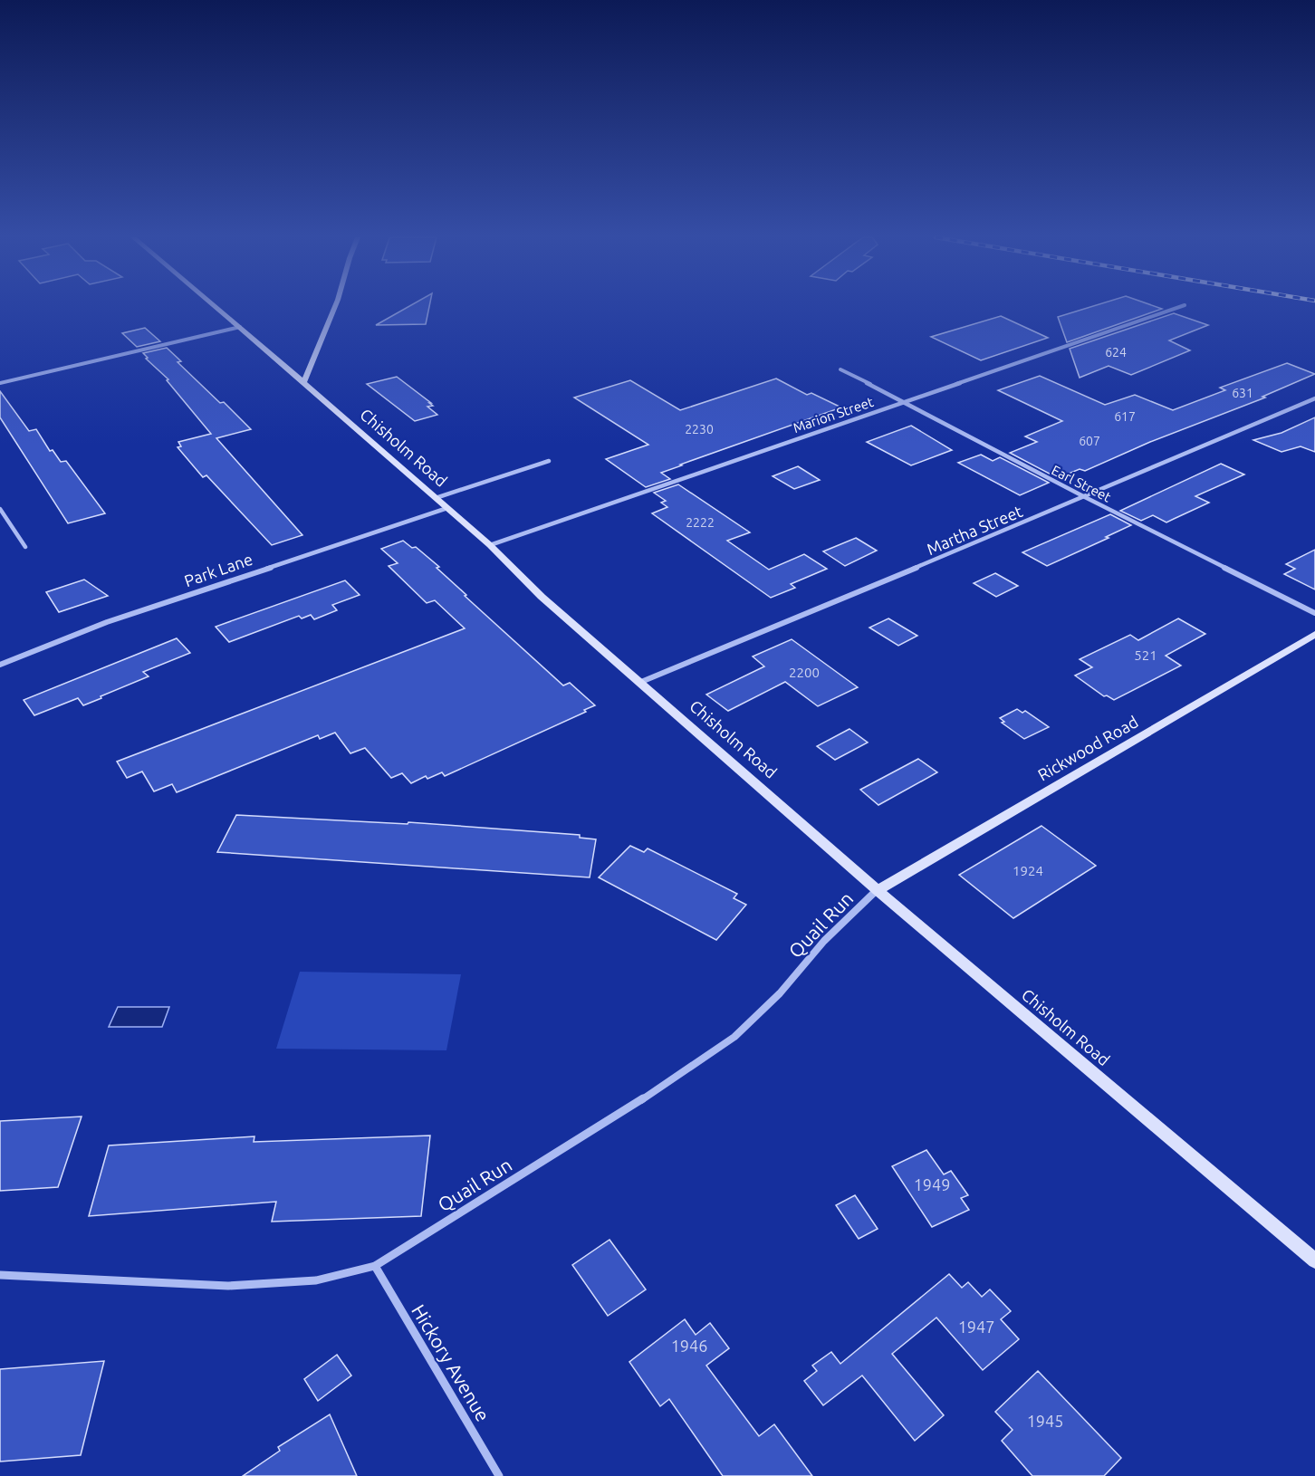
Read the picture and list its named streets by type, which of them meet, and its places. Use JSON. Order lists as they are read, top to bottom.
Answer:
{
  "streets": {
    "main road": ["Chisholm Road", "Rickwood Road"],
    "street": [
      "Marion Street",
      "Earl Street",
      "Martha Street",
      "Park Lane",
      "Quail Run",
      "Hickory Avenue"
    ]
  },
  "crossings": [
    ["Marion Street", "Chisholm Road"],
    ["Marion Street", "Earl Street"],
    ["Chisholm Road", "Martha Street"],
    ["Chisholm Road", "Park Lane"],
    ["Chisholm Road", "Rickwood Road"],
    ["Chisholm Road", "Quail Run"],
    ["Earl Street", "Martha Street"],
    ["Rickwood Road", "Quail Run"],
    ["Quail Run", "Hickory Avenue"]
  ],
  "house_numbers": [
    "624",
    "631",
    "617",
    "2230",
    "607",
    "2222",
    "521",
    "2200",
    "1924",
    "1949",
    "1947",
    "1946",
    "1945"
  ]
}
